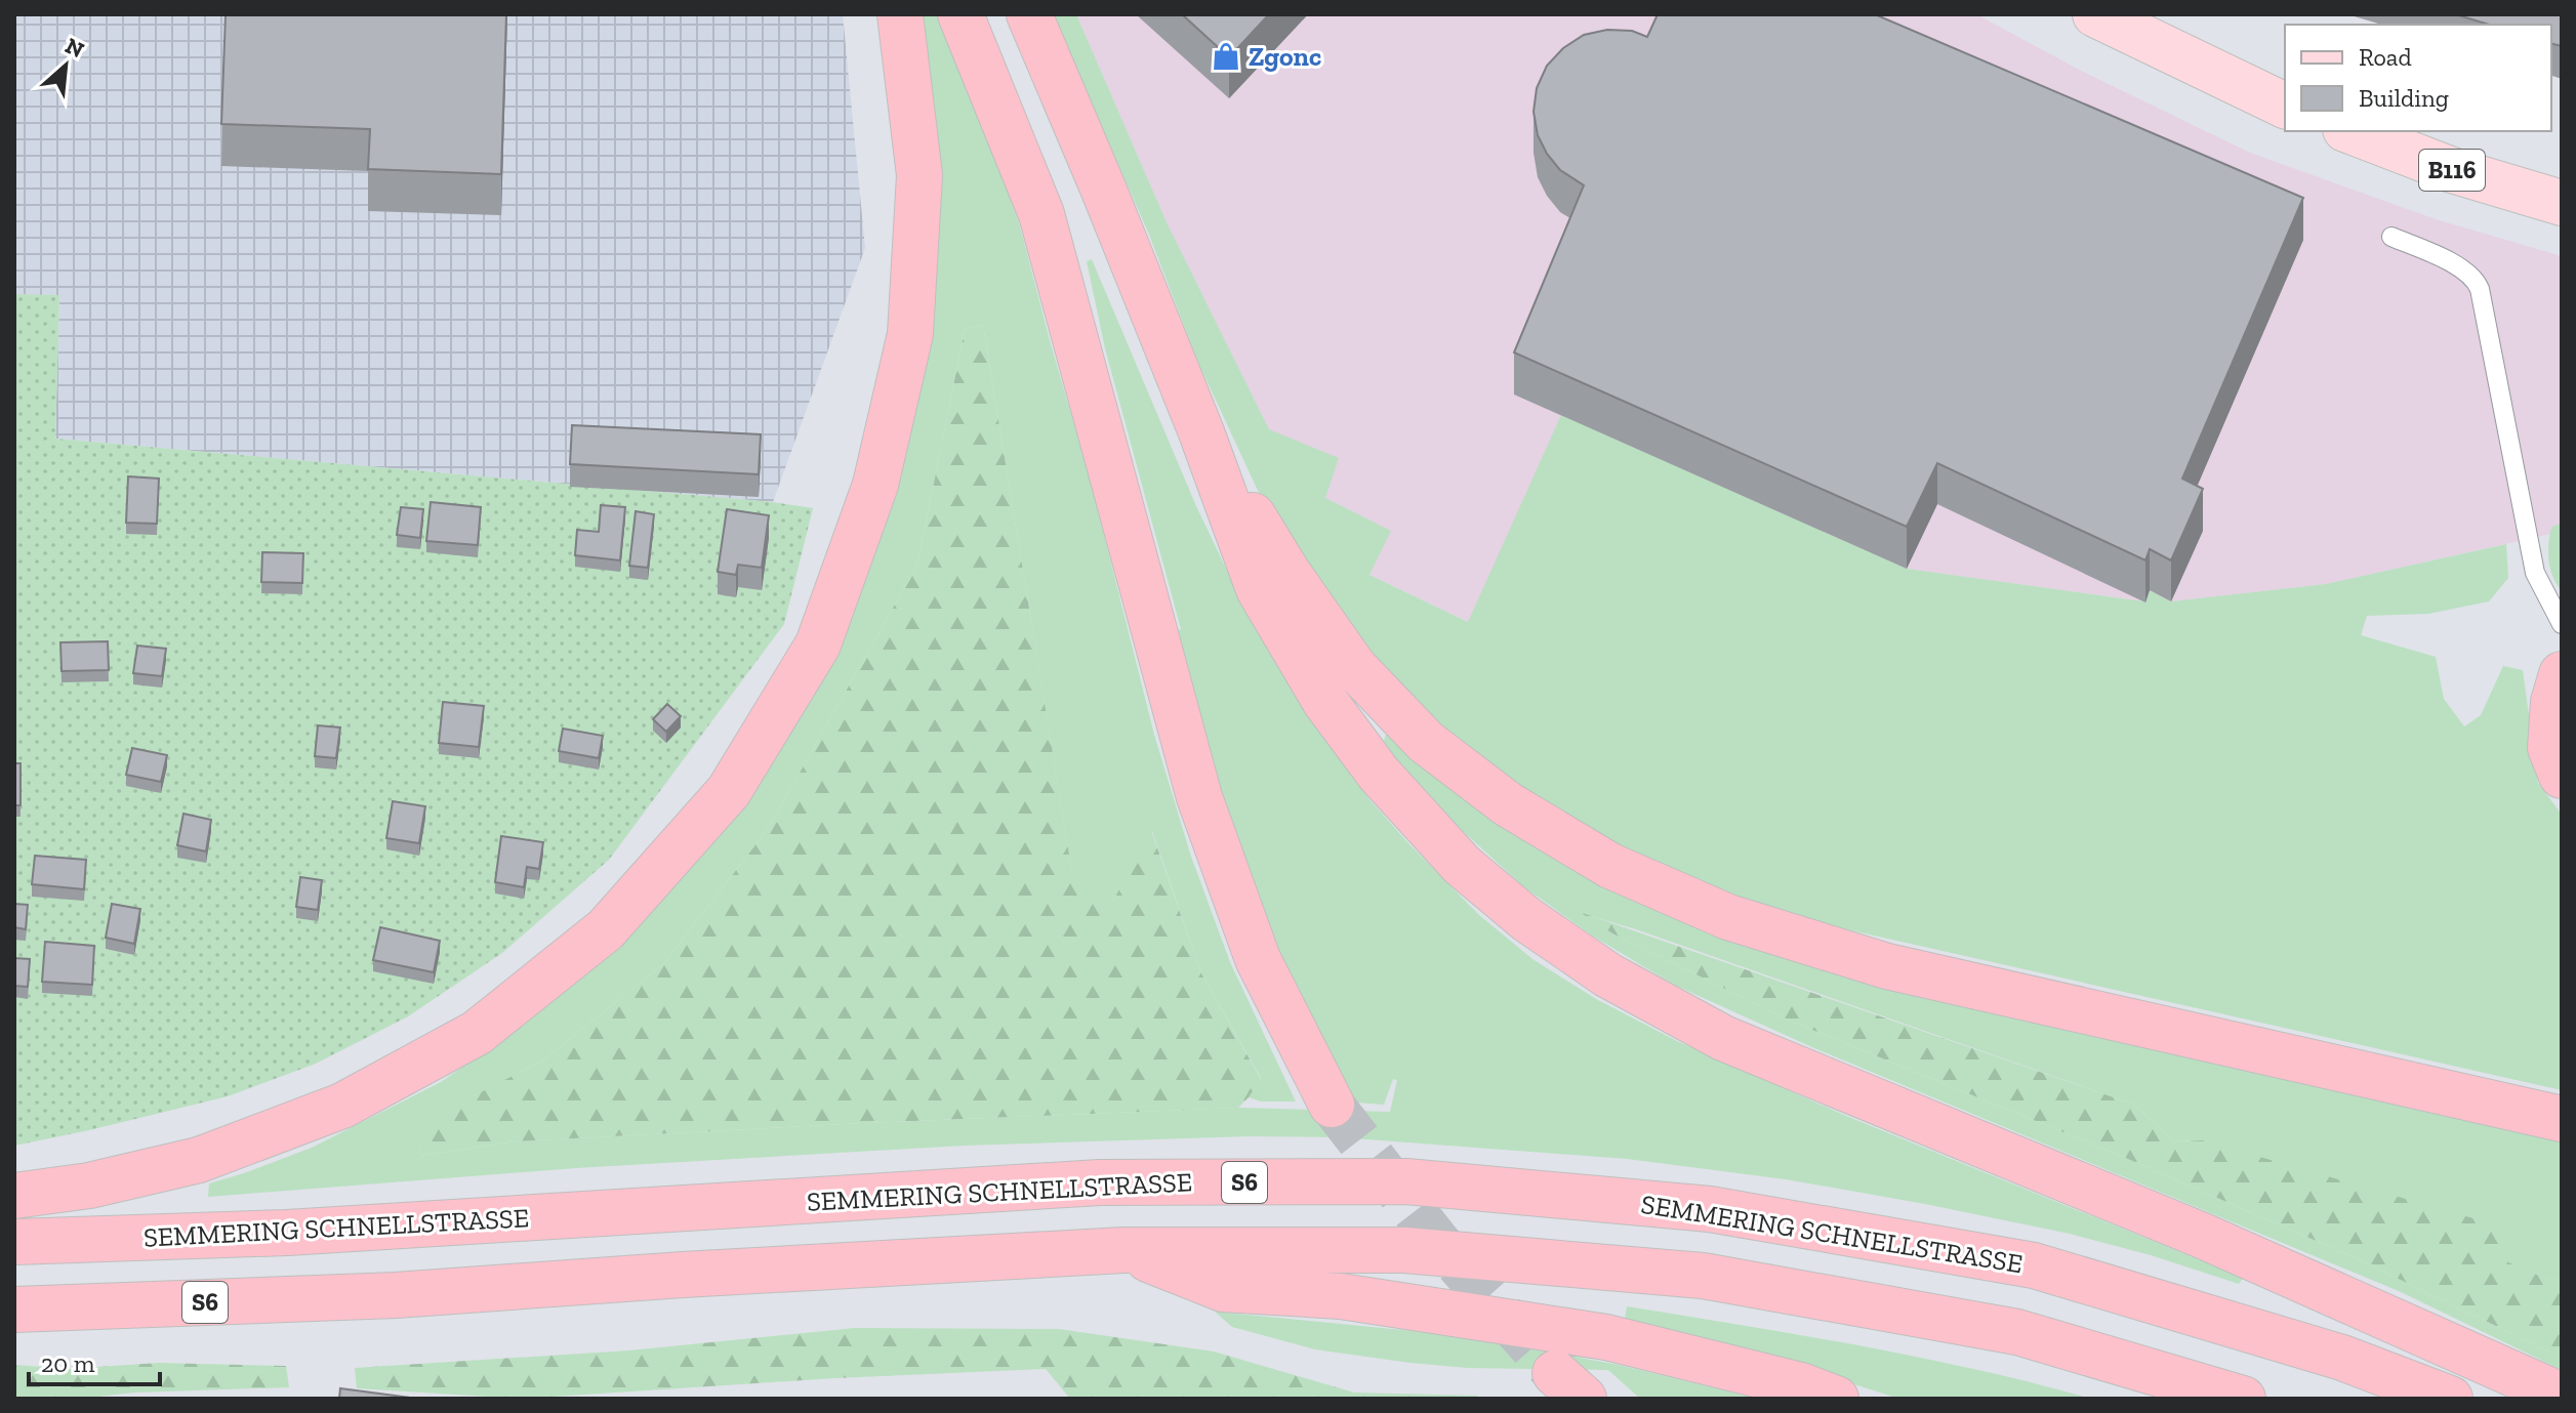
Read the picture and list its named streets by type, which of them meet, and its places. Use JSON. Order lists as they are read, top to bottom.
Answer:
{
  "streets": {
    "highway": ["S6", "SEMMERING SCHNELLSTRASSE"],
    "main road": ["B116"]
  },
  "places": {
    "shop": ["Zgonc"]
  },
  "legend": ["Road", "Building"],
  "scale_bar": "20 m",
  "north": "top right"
}
